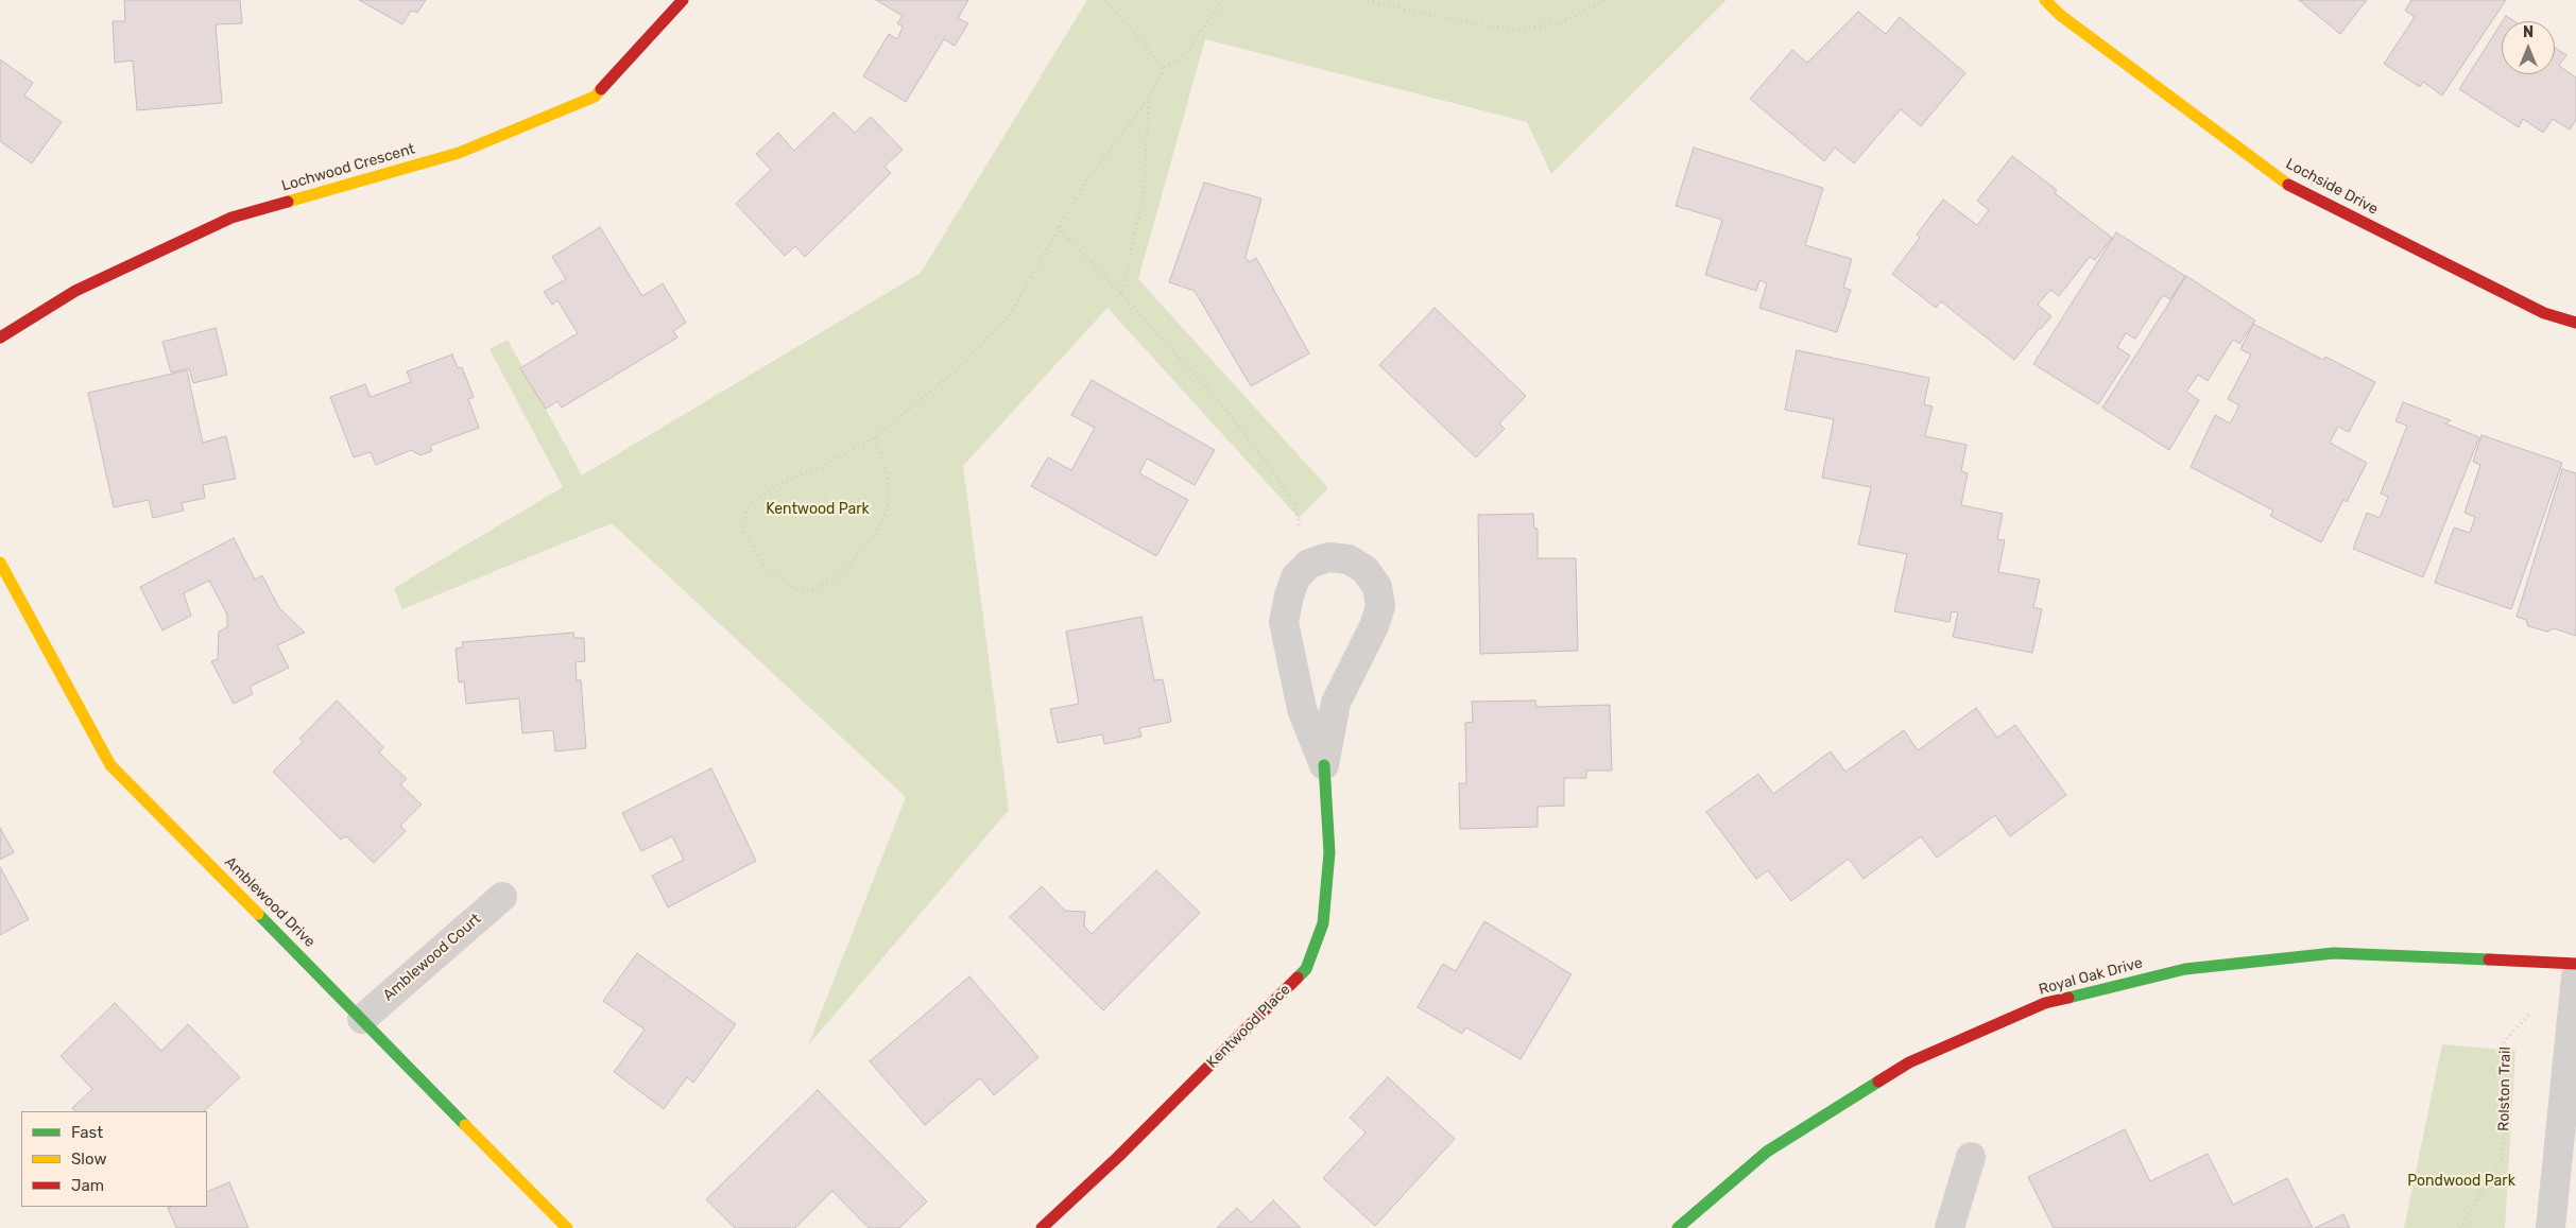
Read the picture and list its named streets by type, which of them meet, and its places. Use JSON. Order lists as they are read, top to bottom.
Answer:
{
  "streets": {
    "street": [
      "Lochwood Crescent",
      "Lochside Drive",
      "Amblewood Drive",
      "Amblewood Court",
      "Royal Oak Drive",
      "Kentwood Place"
    ],
    "path": ["Rolston Trail"]
  },
  "crossings": [
    ["Amblewood Drive", "Amblewood Court"]
  ],
  "parks": ["Kentwood Park", "Pondwood Park"],
  "legend": ["Fast", "Slow", "Jam"],
  "north": "top"
}
